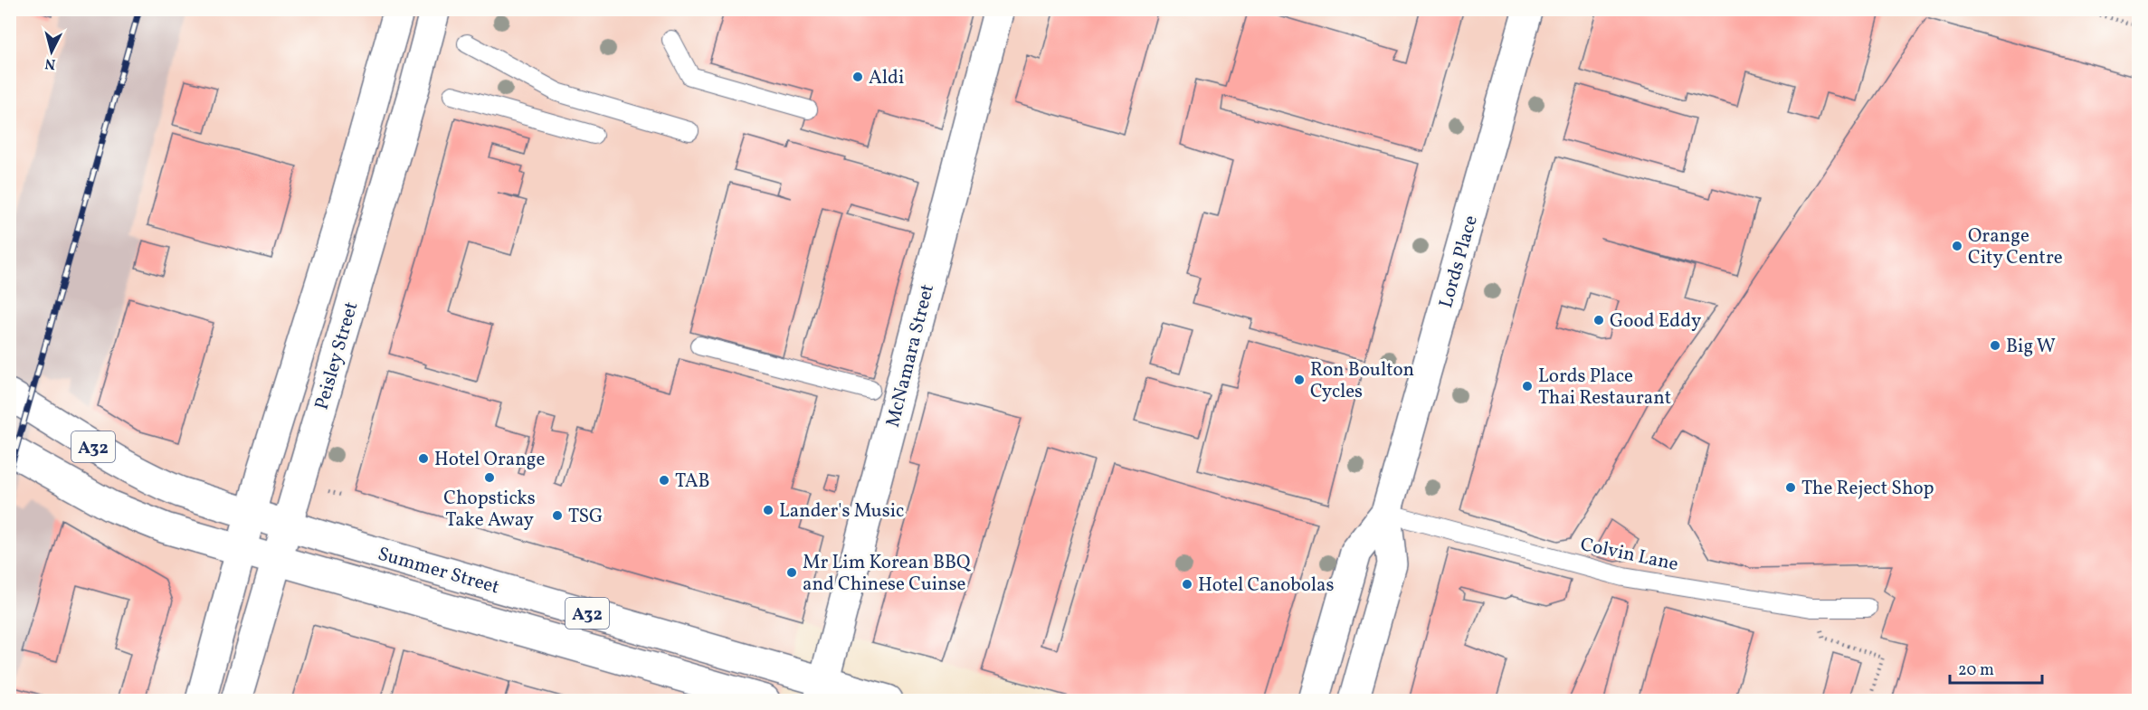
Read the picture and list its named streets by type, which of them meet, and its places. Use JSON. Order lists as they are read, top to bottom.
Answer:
{
  "streets": {
    "main road": [
      "Lords Place",
      "Peisley Street",
      "McNamara Street",
      "A32",
      "Summer Street"
    ],
    "lane": ["Colvin Lane"]
  },
  "crossings": [
    ["Lords Place", "Colvin Lane"],
    ["Peisley Street", "Summer Street"],
    ["McNamara Street", "Summer Street"]
  ],
  "places": [
    "Aldi",
    "Orange City Centre",
    "Good Eddy",
    "Big W",
    "Ron Boulton Cycles",
    "Lords Place Thai Restaurant",
    "Hotel Orange",
    "Chopsticks Take Away",
    "TAB",
    "The Reject Shop",
    "Lander's Music",
    "TSG",
    "Mr Lim Korean BBQ and Chinese Cuinse",
    "Hotel Canobolas"
  ],
  "scale_bar": "20 m",
  "north": "bottom"
}
